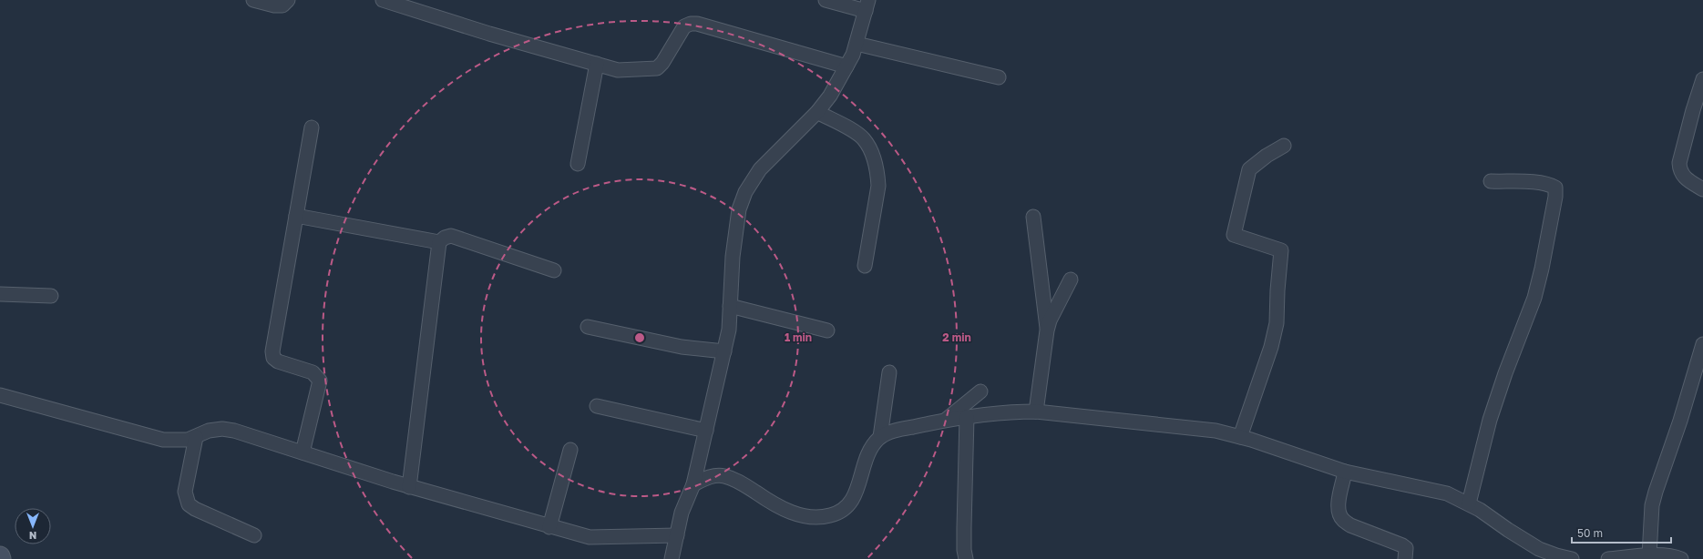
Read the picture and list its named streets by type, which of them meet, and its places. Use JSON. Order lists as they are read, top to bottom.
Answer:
{
  "scale_bar": "50 m",
  "north": "bottom",
  "rings": ["1 min", "2 min"]
}
